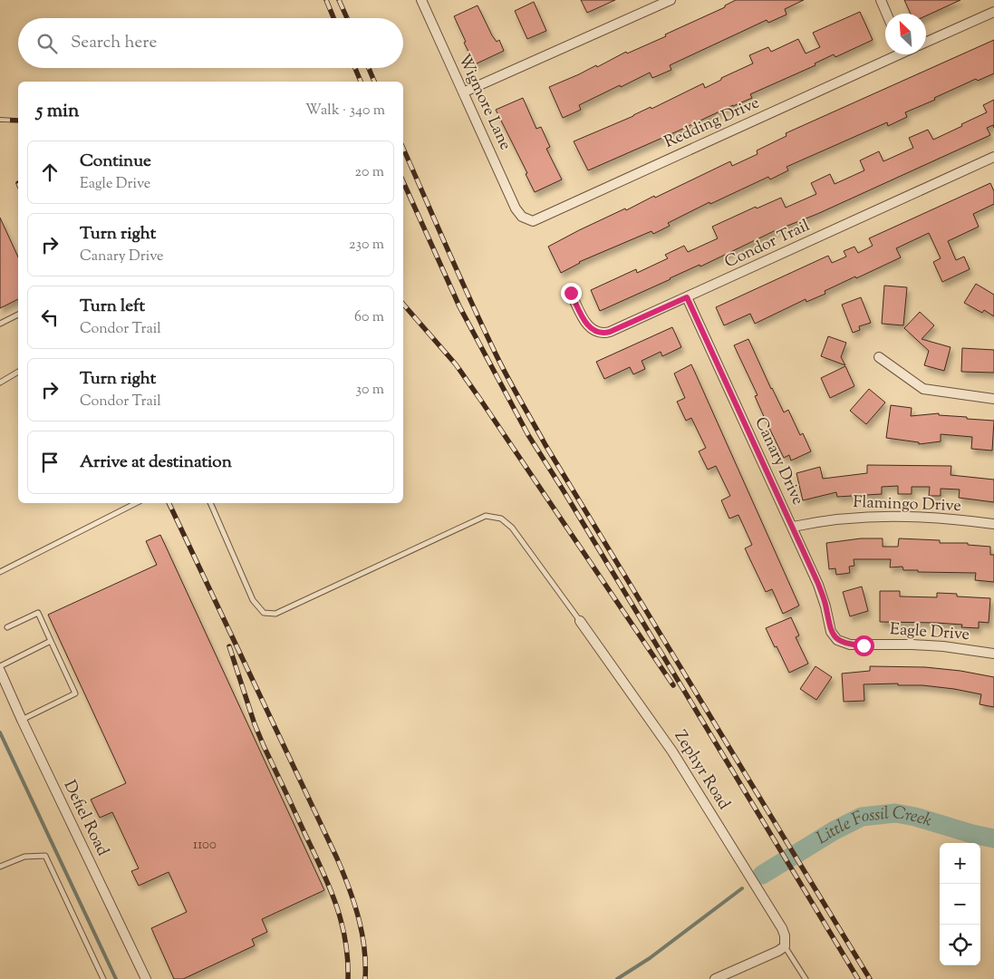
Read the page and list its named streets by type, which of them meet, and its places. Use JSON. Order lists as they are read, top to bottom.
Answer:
{
  "streets": {
    "street": [
      "Wigmore Lane",
      "Redding Drive",
      "Condor Trail",
      "Canary Drive",
      "Flamingo Drive",
      "Eagle Drive",
      "Zephyr Road",
      "Defiel Road"
    ]
  },
  "crossings": [
    ["Wigmore Lane", "Redding Drive"],
    ["Condor Trail", "Canary Drive"],
    ["Canary Drive", "Flamingo Drive"],
    ["Canary Drive", "Eagle Drive"]
  ],
  "water": ["Little Fossil Creek"],
  "house_numbers": ["1100"],
  "north": "top left",
  "page": {
    "search": "Search here",
    "heading": ["5 min", "Walk · 340 m"],
    "list": [
      ["Continue", "Eagle Drive", "20 m"],
      ["Turn right", "Canary Drive", "230 m"],
      ["Turn left", "Condor Trail", "60 m"],
      ["Turn right", "Condor Trail", "30 m"],
      "Arrive at destination"
    ],
    "map_buttons": ["+", "−"]
  }
}
